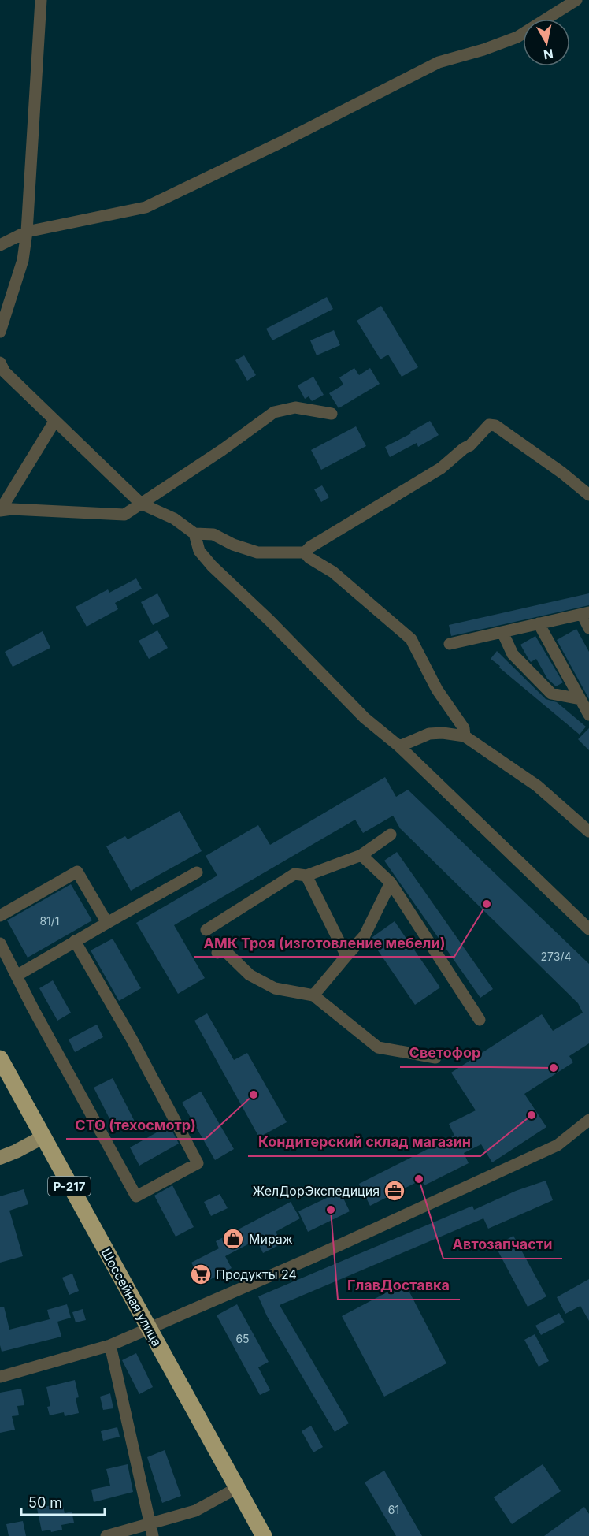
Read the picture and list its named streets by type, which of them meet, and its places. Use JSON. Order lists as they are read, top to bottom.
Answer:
{
  "streets": {
    "highway": ["Р-217", "Шоссейная улица"]
  },
  "places": {
    "other": [
      "АМК Троя (изготовление мебели)",
      "Светофор",
      "СТО (техосмотр)",
      "Кондитерский склад магазин",
      "Автозапчасти",
      "ГлавДоставка"
    ],
    "office": ["ЖелДорЭкспедиция"],
    "shop": ["Мираж"],
    "supermarket": ["Продукты 24"]
  },
  "house_numbers": [
    "81/1",
    "273/4",
    "65",
    "61"
  ],
  "scale_bar": "50 m",
  "north": "bottom"
}
